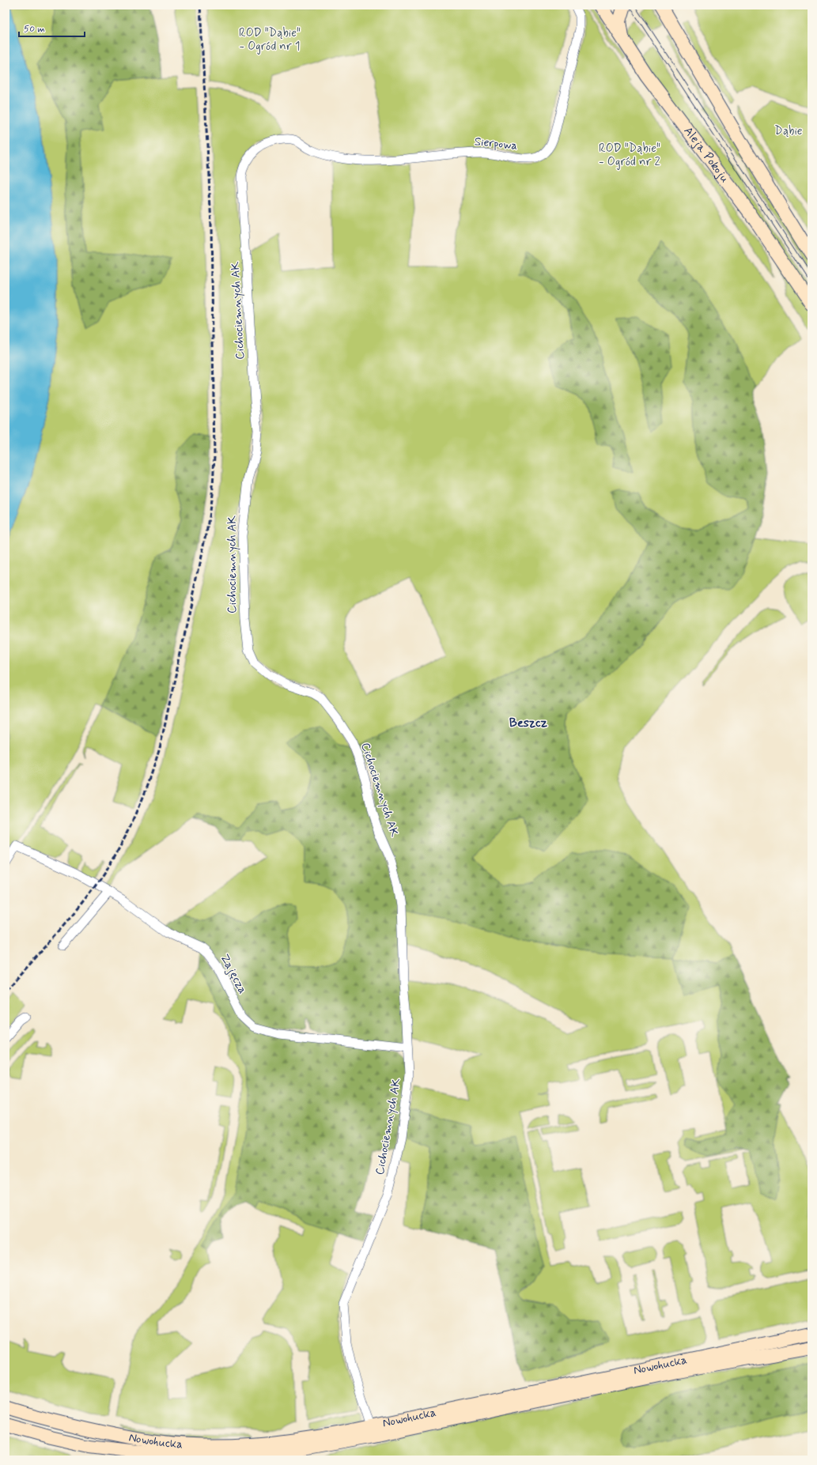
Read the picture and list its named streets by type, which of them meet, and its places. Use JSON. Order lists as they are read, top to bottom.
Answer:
{
  "streets": {
    "main road": ["Aleja Pokoju", "Nowohucka"],
    "street": ["Sierpowa", "Cichociemnych AK", "Zajęcza"]
  },
  "crossings": [
    ["Sierpowa", "Cichociemnych AK"],
    ["Cichociemnych AK", "Zajęcza"],
    ["Cichociemnych AK", "Nowohucka"]
  ],
  "districts": ["Beszcz"],
  "parks": ["ROD \"Dąbie\" - Ogród nr 1", "Dąbie", "ROD \"Dąbie\" - Ogród nr 2"],
  "scale_bar": "50 m"
}
